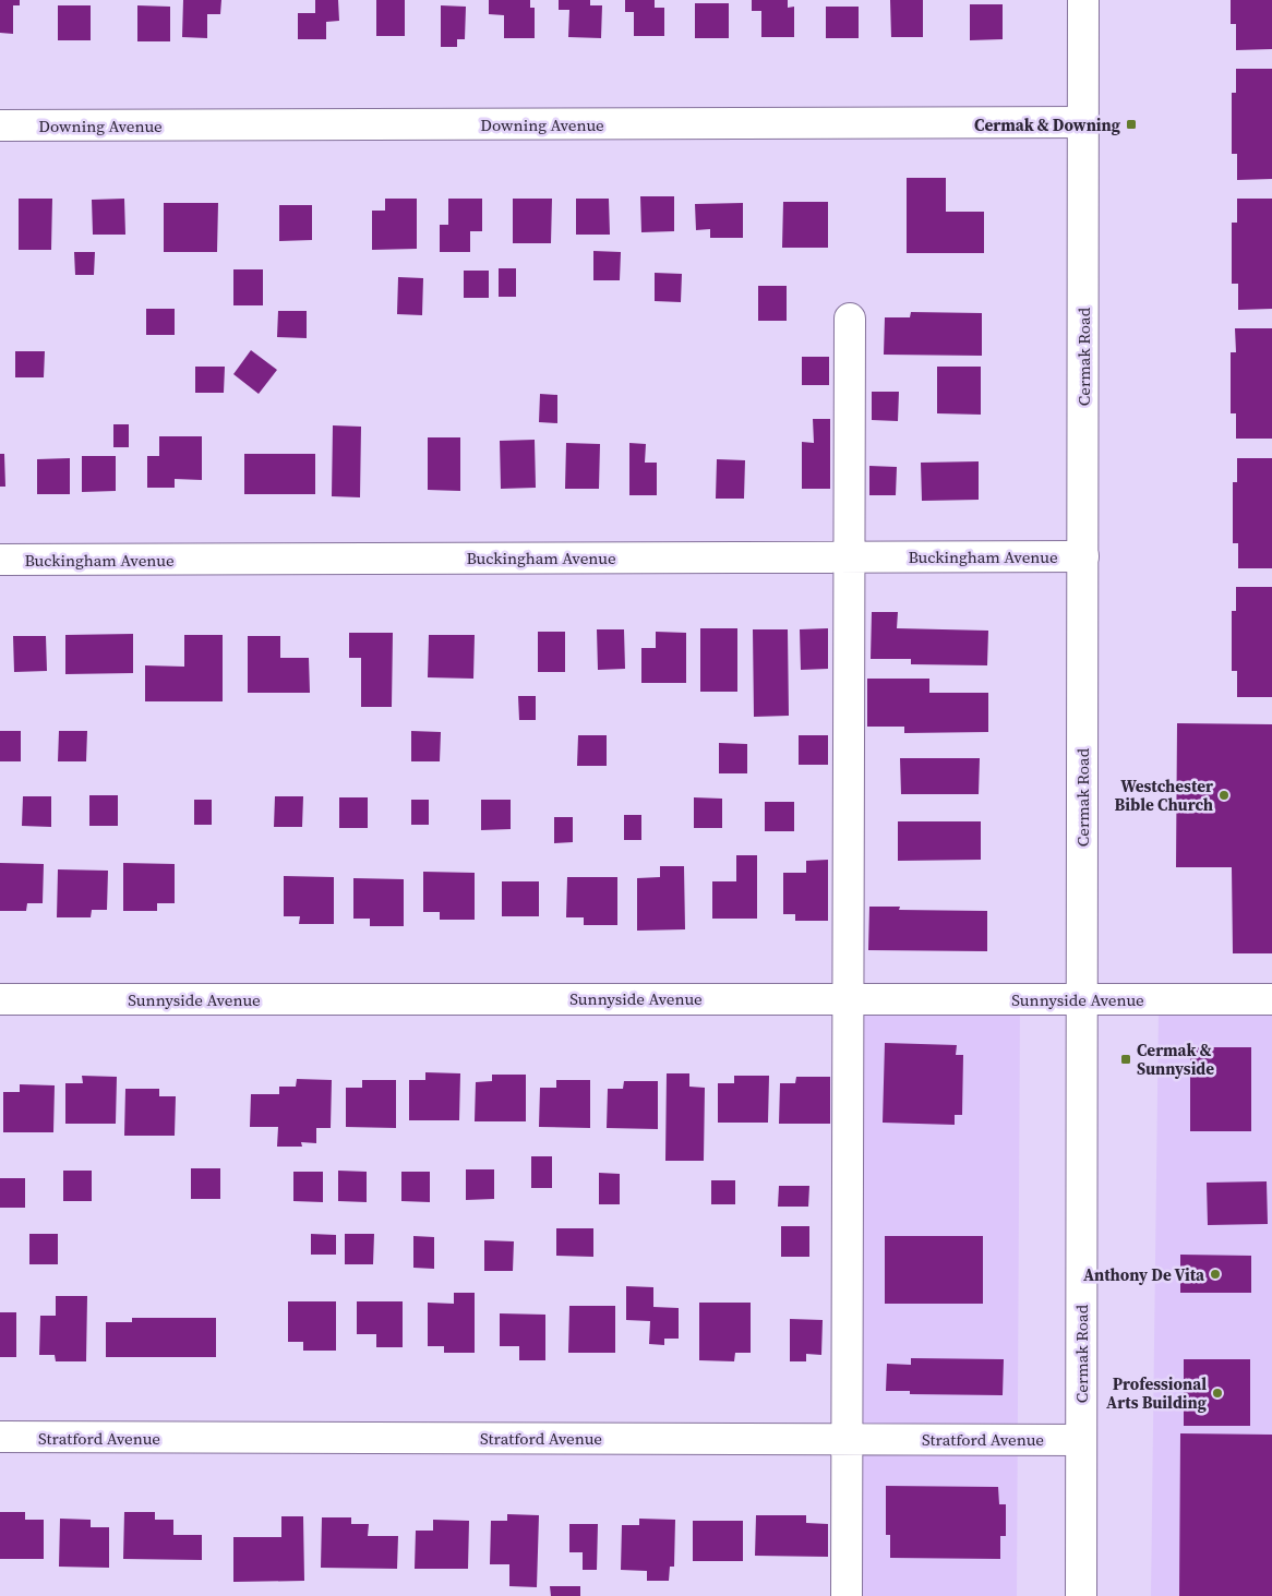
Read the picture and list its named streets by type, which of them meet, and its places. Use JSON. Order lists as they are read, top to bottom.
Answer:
{
  "streets": {
    "street": [
      "Downing Avenue",
      "Cermak Road",
      "Buckingham Avenue",
      "Sunnyside Avenue",
      "Stratford Avenue"
    ]
  },
  "crossings": [
    ["Downing Avenue", "Cermak Road"],
    ["Cermak Road", "Buckingham Avenue"],
    ["Cermak Road", "Sunnyside Avenue"],
    ["Cermak Road", "Stratford Avenue"]
  ],
  "places": {
    "transit": ["Cermak & Downing", "Cermak & Sunnyside"],
    "other": ["Westchester Bible Church", "Anthony De Vita", "Professional Arts Building"]
  }
}
